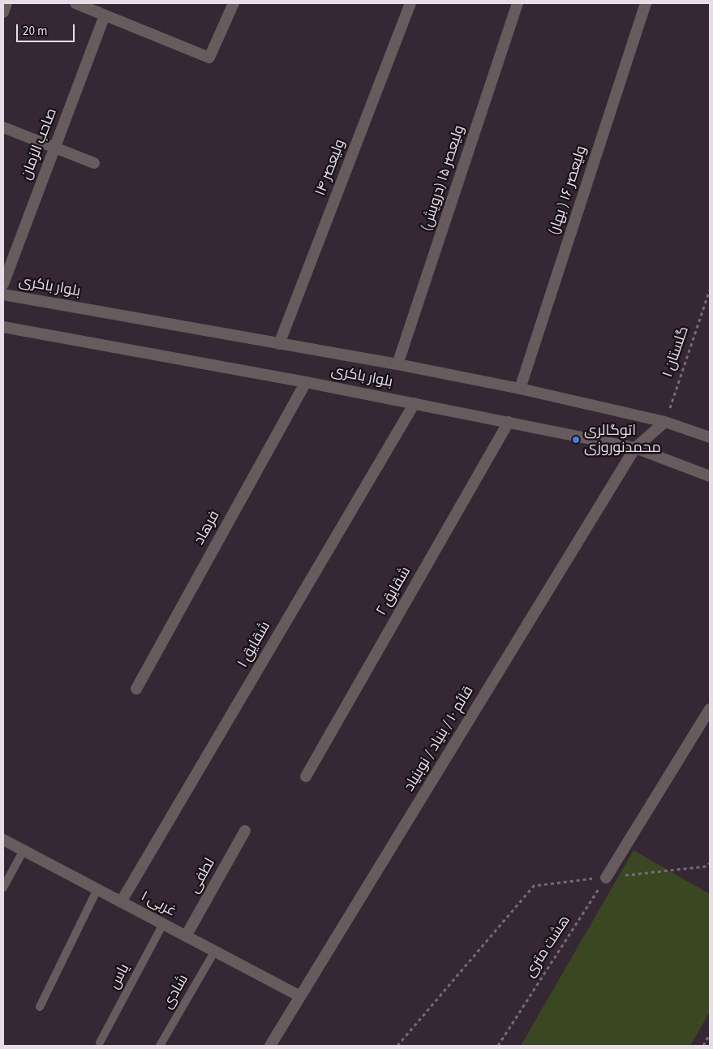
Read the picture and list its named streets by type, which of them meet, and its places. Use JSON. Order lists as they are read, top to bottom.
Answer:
{
  "streets": {
    "street": [
      "صاحب الزمان",
      "ولیعصر ۱۴",
      "ولیعصر ۱۵ (درویش)",
      "ولیعصر ۱۶ ( بهار)",
      "بلوار باکری",
      "فرهاد",
      "شقایق ۲",
      "شقایق ۱",
      "قائم ۱۰ / بنیاد / نوبنیاد",
      "لطفی",
      "۱ غربی"
    ],
    "lane": ["یاس", "شادی"],
    "path": ["گلستان ۱", "هشت متری"]
  },
  "crossings": [
    ["ولیعصر ۱۴", "بلوار باکری"],
    ["ولیعصر ۱۵ (درویش)", "بلوار باکری"],
    ["ولیعصر ۱۶ ( بهار)", "بلوار باکری"],
    ["بلوار باکری", "گلستان ۱"],
    ["بلوار باکری", "فرهاد"],
    ["بلوار باکری", "شقایق ۲"],
    ["بلوار باکری", "شقایق ۱"],
    ["بلوار باکری", "قائم ۱۰ / بنیاد / نوبنیاد"],
    ["گلستان ۱", "قائم ۱۰ / بنیاد / نوبنیاد"],
    ["شقایق ۱", "۱ غربی"],
    ["قائم ۱۰ / بنیاد / نوبنیاد", "۱ غربی"],
    ["لطفی", "۱ غربی"],
    ["۱ غربی", "یاس"],
    ["۱ غربی", "شادی"]
  ],
  "places": ["اتوگالری محمدنوروزی"],
  "scale_bar": "20 m"
}
